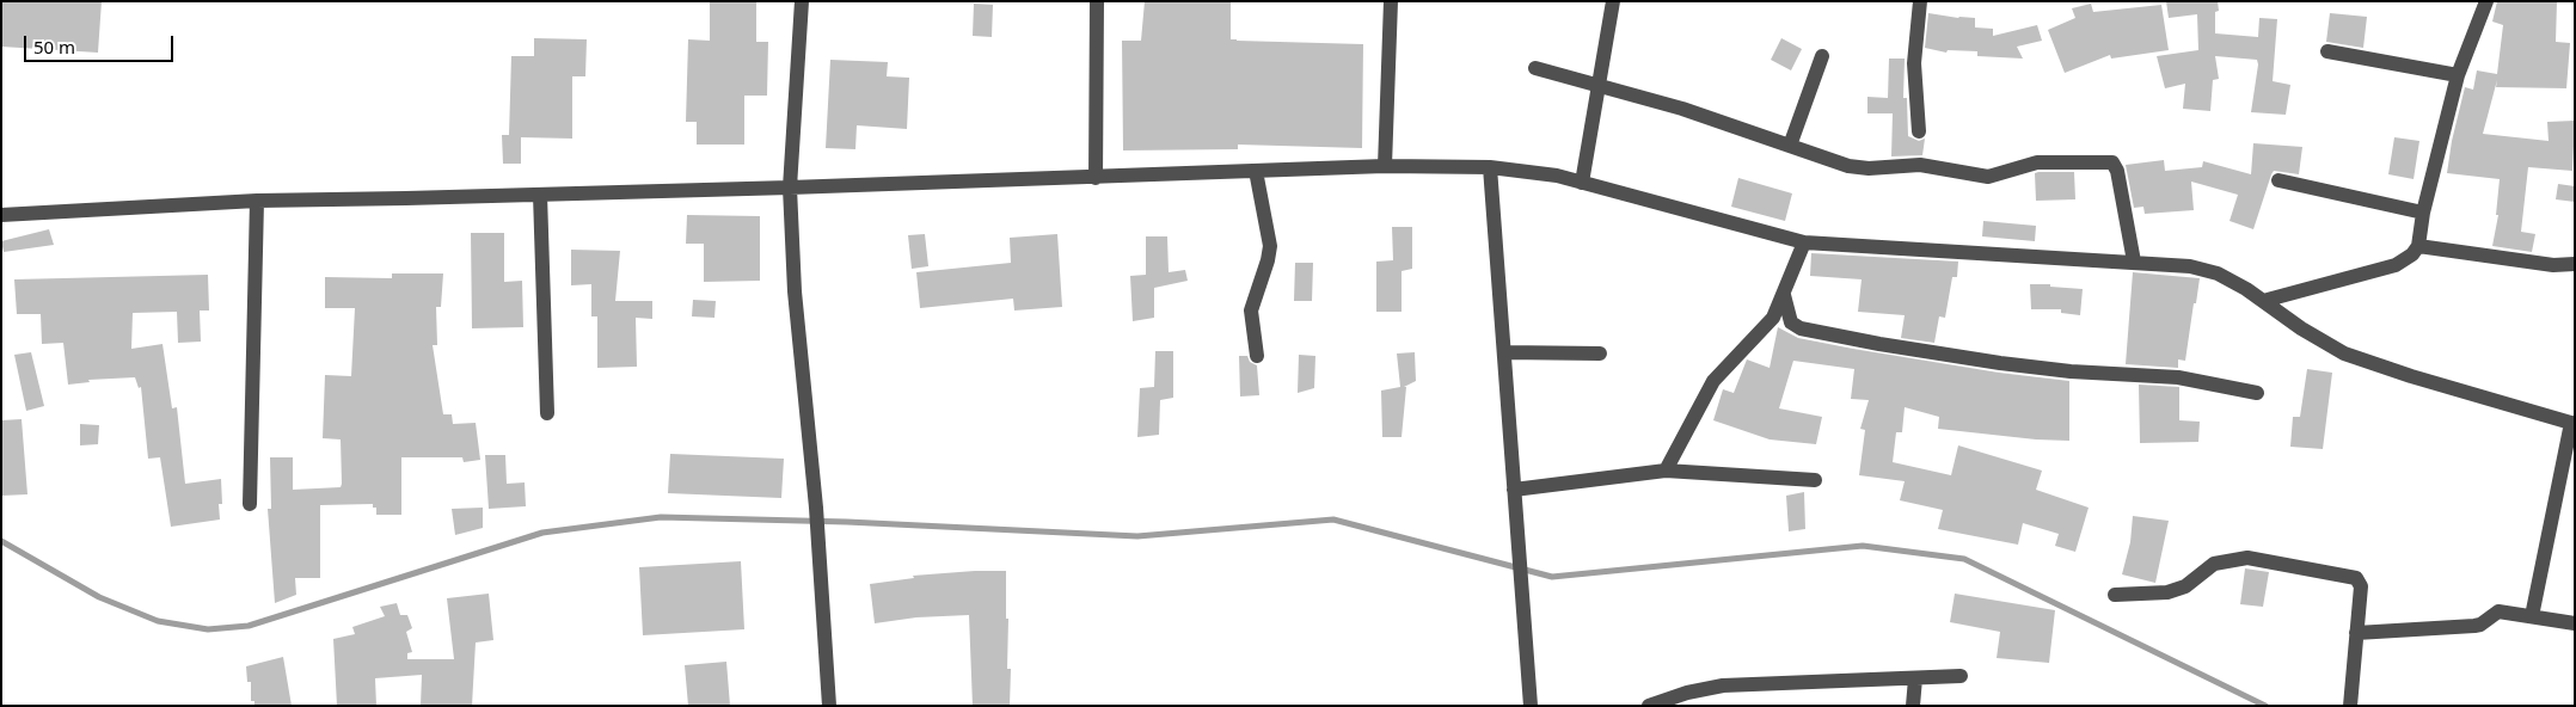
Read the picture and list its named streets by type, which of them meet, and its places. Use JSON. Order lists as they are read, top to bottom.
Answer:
{
  "scale_bar": "50 m"
}
